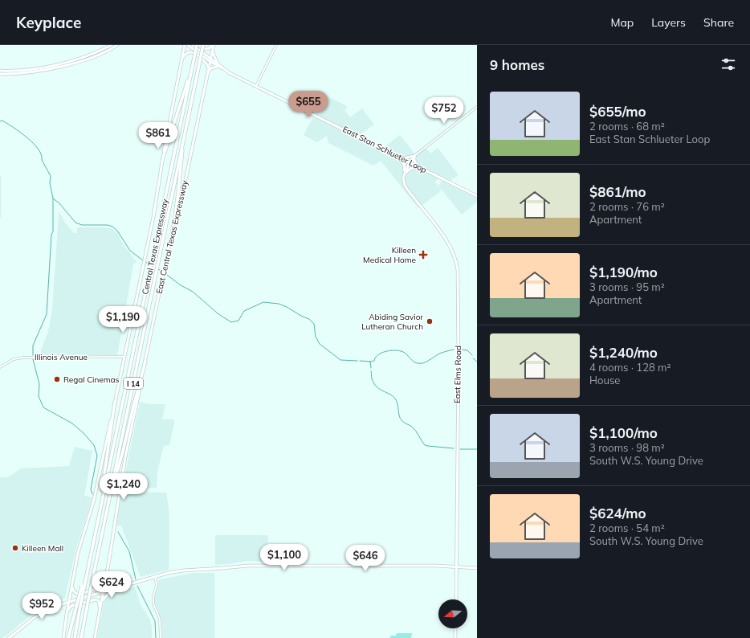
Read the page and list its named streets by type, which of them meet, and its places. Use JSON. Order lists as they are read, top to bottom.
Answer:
{
  "streets": {
    "highway": ["Central Texas Expressway", "I 14"],
    "main road": ["East Stan Schlueter Loop", "East Central Texas Expressway", "East Elms Road"],
    "street": ["Illinois Avenue"]
  },
  "crossings": [
    ["East Stan Schlueter Loop", "East Central Texas Expressway"],
    ["East Stan Schlueter Loop", "East Elms Road"]
  ],
  "places": {
    "health": ["Killeen Medical Home"],
    "other": ["Abiding Savior Lutheran Church", "Regal Cinemas", "Killeen Mall"]
  },
  "north": "left",
  "page": {
    "header": "Keyplace",
    "nav": ["Map", "Layers", "Share"],
    "heading": "9 homes",
    "list": [
      {
        "name": "$655/mo",
        "note": "2 rooms · 68 m² · East Stan Schlueter Loop"
      },
      {
        "name": "$861/mo",
        "note": "2 rooms · 76 m² · Apartment"
      },
      {
        "name": "$1,190/mo",
        "note": "3 rooms · 95 m² · Apartment"
      },
      {
        "name": "$1,240/mo",
        "note": "4 rooms · 128 m² · House"
      },
      {
        "name": "$1,100/mo",
        "note": "3 rooms · 98 m² · South W.S. Young Drive"
      },
      {
        "name": "$624/mo",
        "note": "2 rooms · 54 m² · South W.S. Young Drive"
      }
    ],
    "price": [
      "$655",
      "$752",
      "$861",
      "$1,190",
      "$1,240",
      "$1,100",
      "$646",
      "$624",
      "$952"
    ]
  }
}
